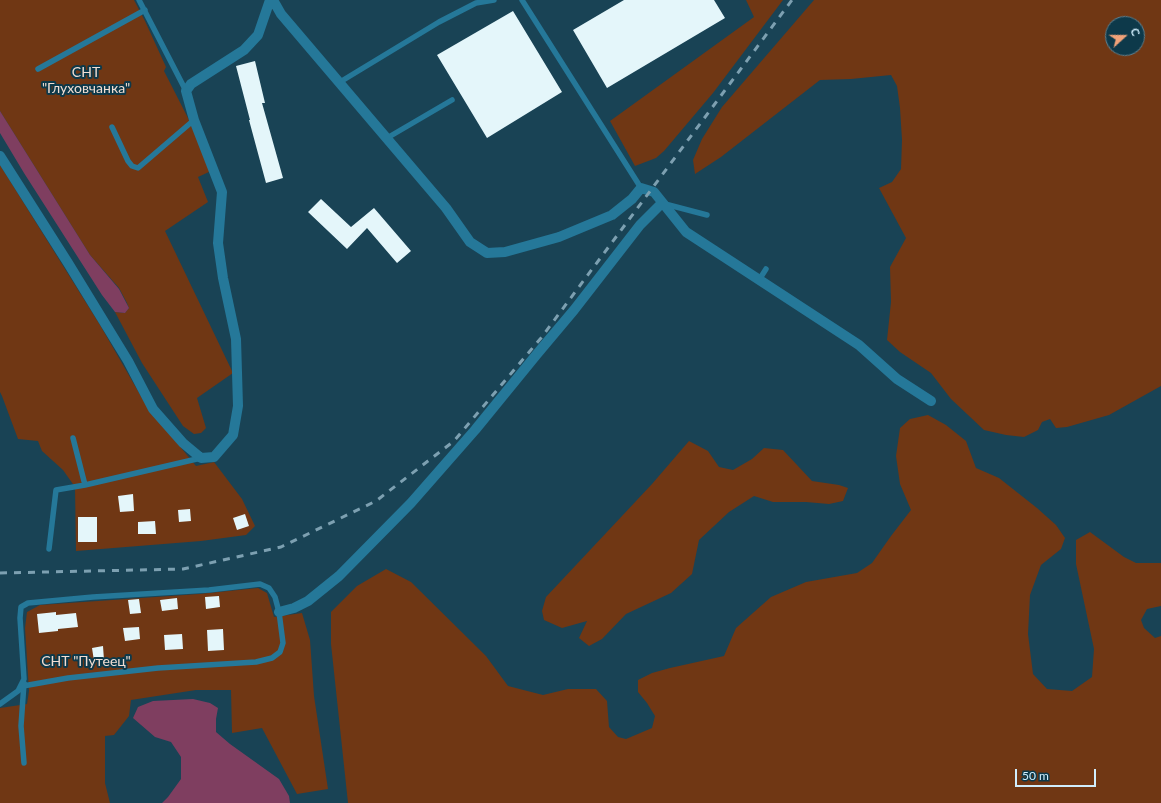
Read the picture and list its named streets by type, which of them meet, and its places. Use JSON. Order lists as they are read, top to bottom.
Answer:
{
  "parks": ["СНТ \"Глуховчанка\"", "СНТ \"Путеец\""],
  "scale_bar": "50 m",
  "north": "right"
}
